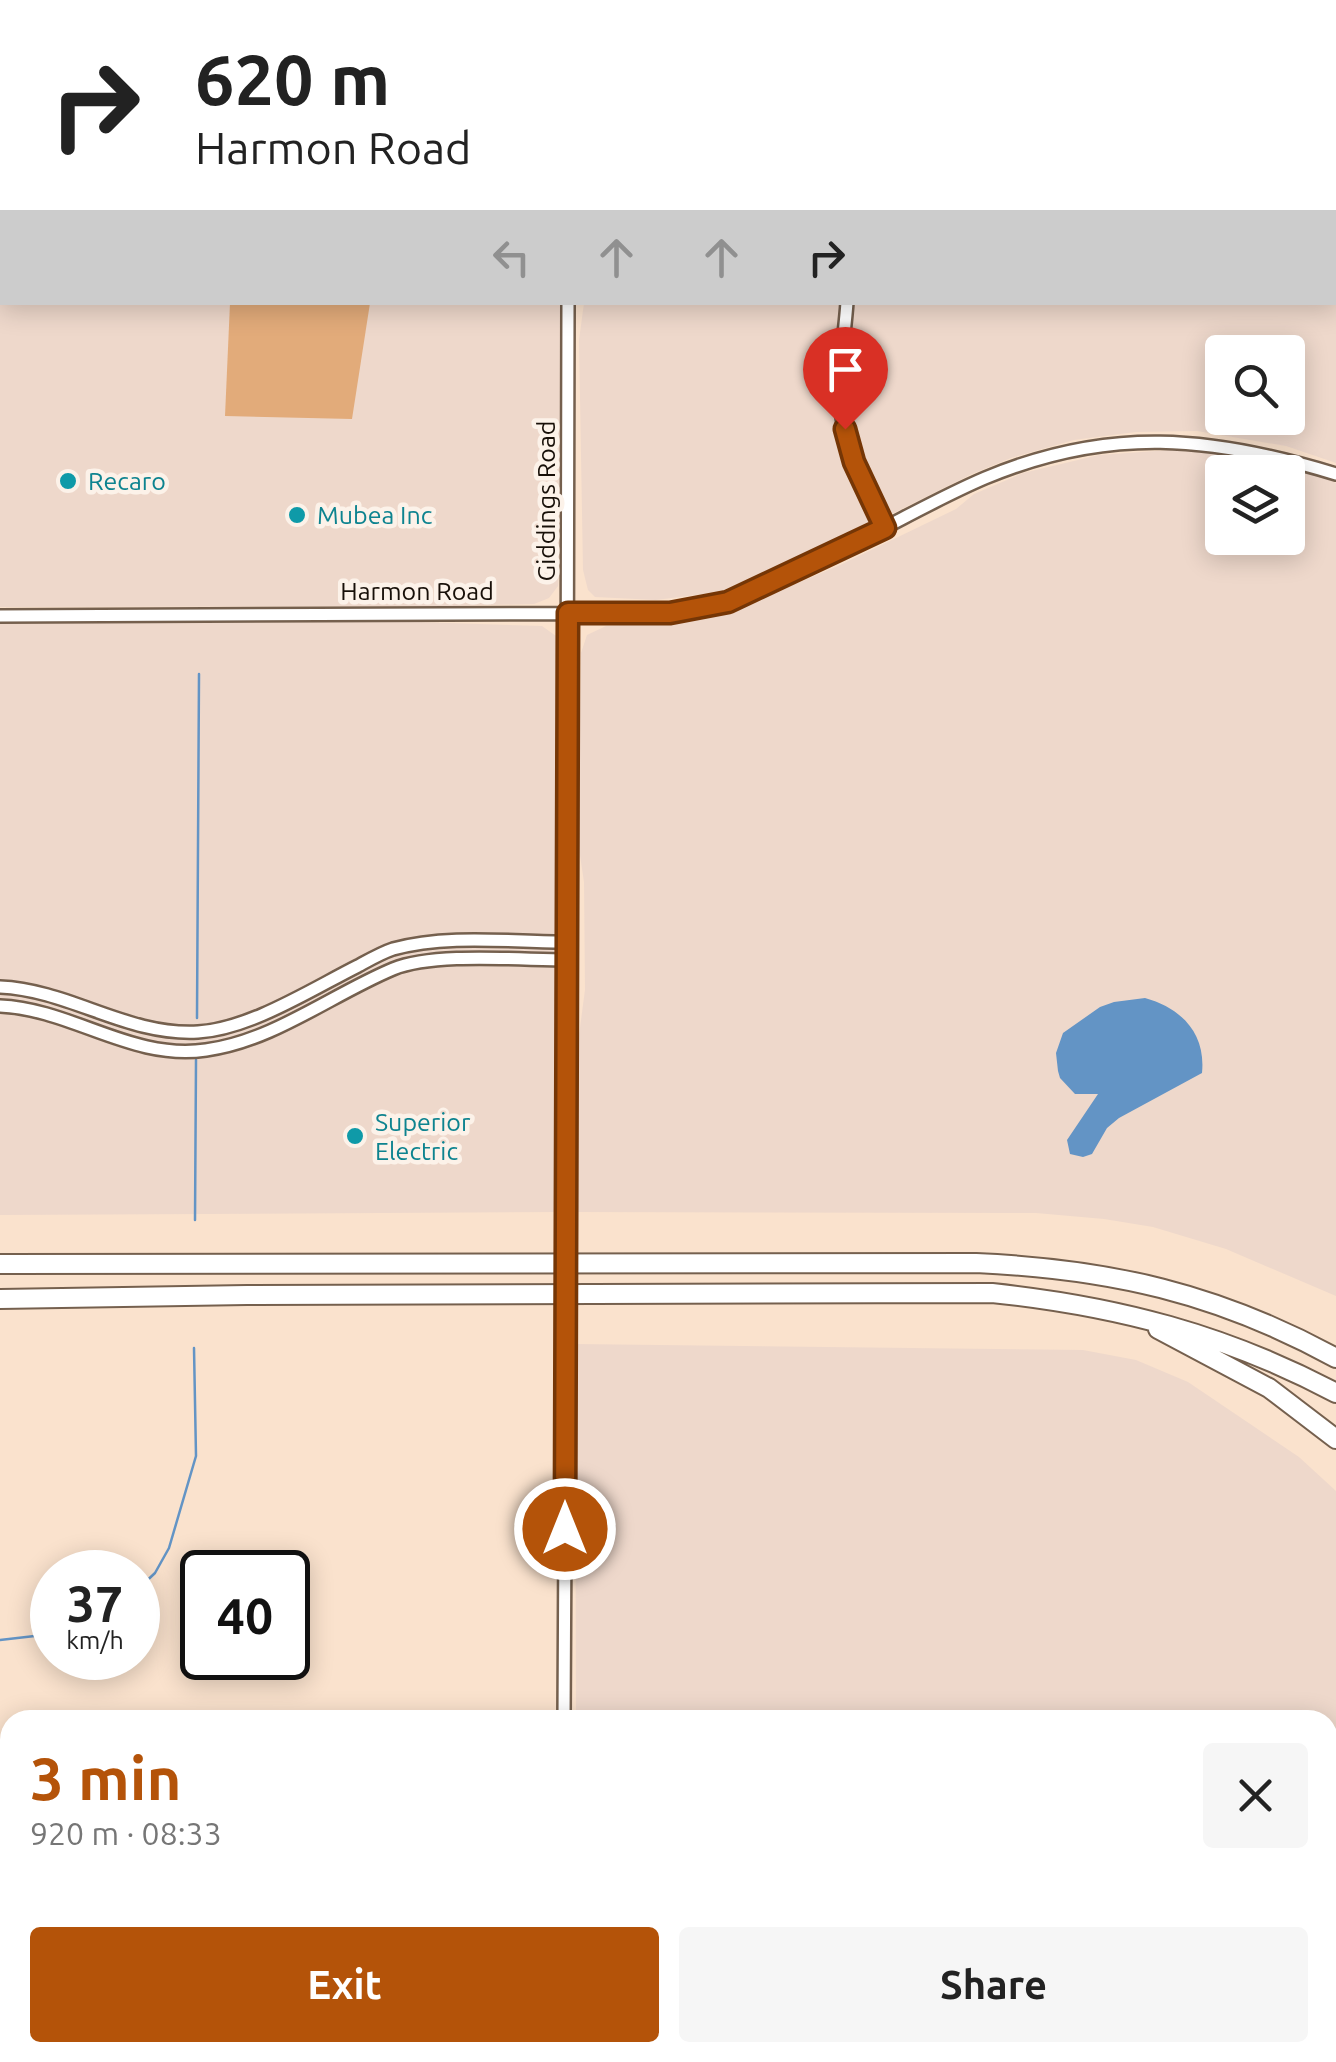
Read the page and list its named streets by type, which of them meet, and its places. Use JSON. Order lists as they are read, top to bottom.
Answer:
{
  "streets": {
    "street": ["Giddings Road", "Harmon Road"]
  },
  "crossings": [
    ["Giddings Road", "Harmon Road"]
  ],
  "places": ["Recaro", "Mubea Inc", "Superior Electric"],
  "page": {
    "turn": ["620 m", "Harmon Road"],
    "speed": "37 km/h",
    "limit": "40",
    "heading": ["3 min", "920 m · 08:33"],
    "buttons": ["Exit", "Share"]
  }
}
